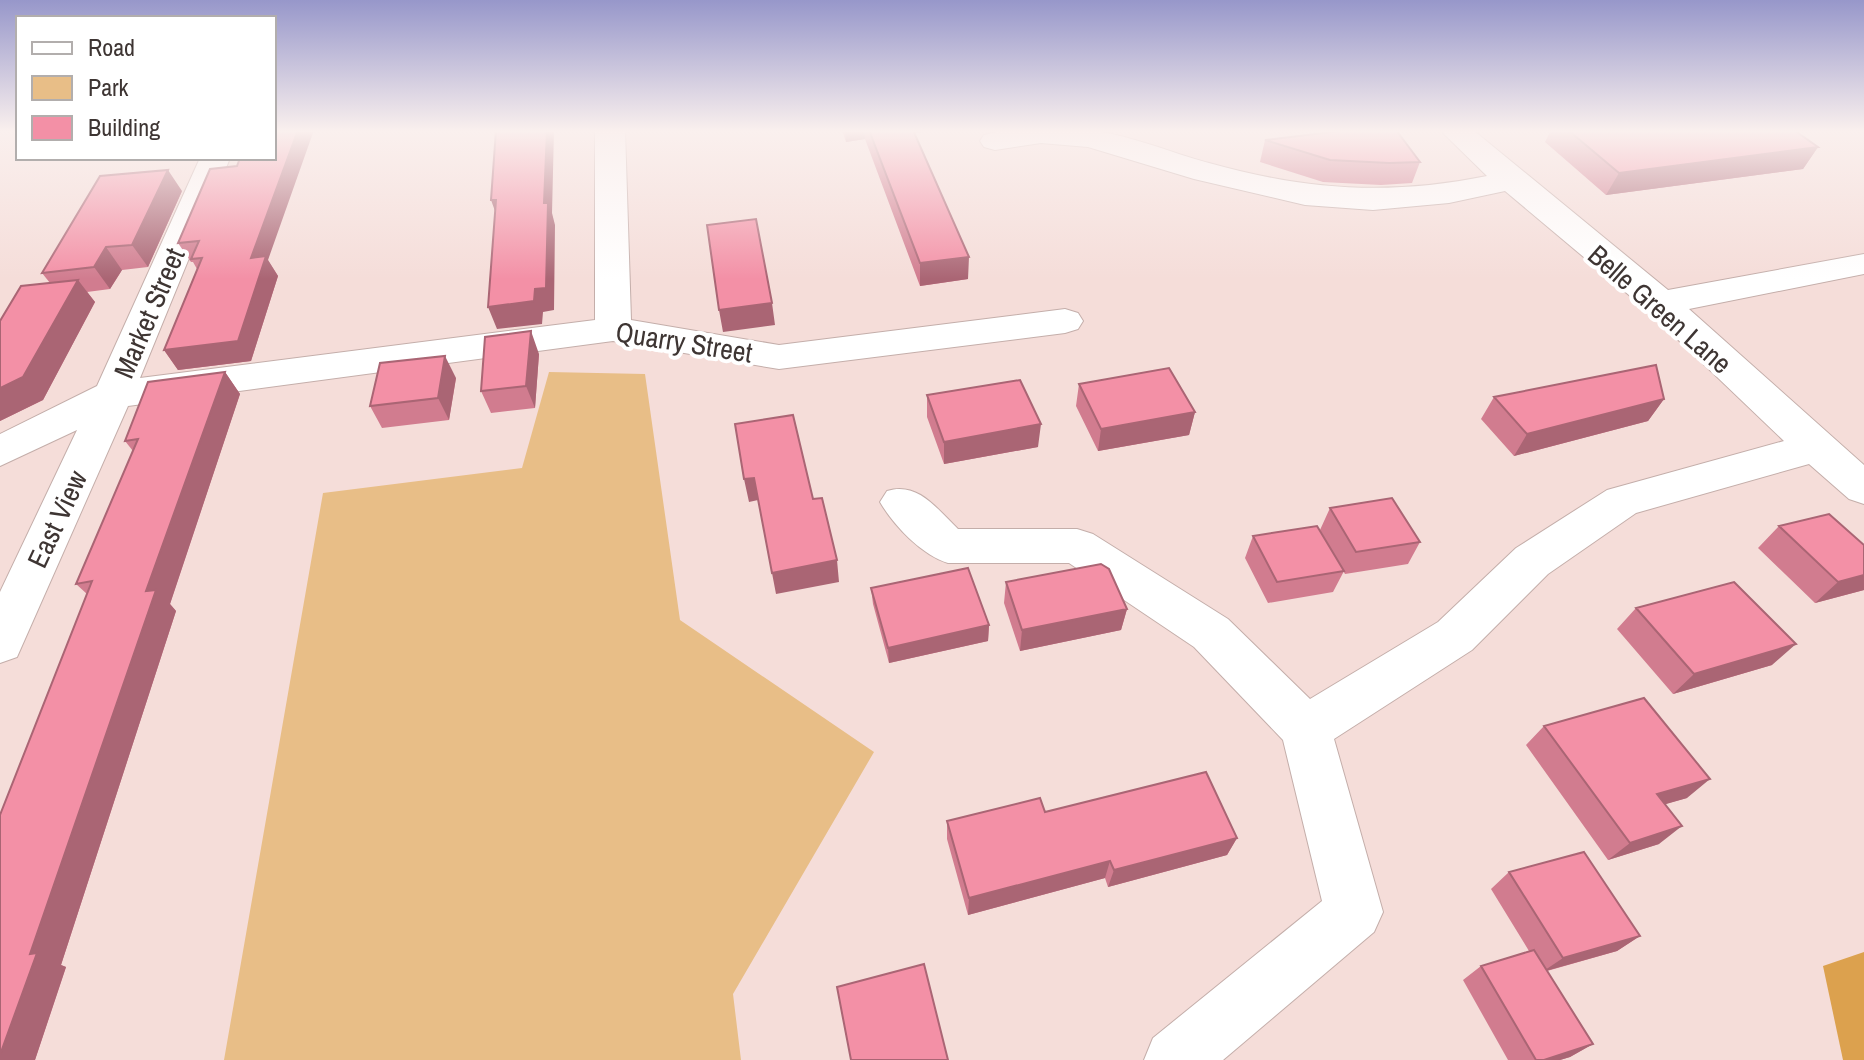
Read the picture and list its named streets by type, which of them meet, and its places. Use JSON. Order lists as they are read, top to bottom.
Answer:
{
  "streets": {
    "street": [
      "Belle Green Lane",
      "Market Street",
      "Quarry Street",
      "East View"
    ]
  },
  "crossings": [
    ["Market Street", "Quarry Street"],
    ["Market Street", "East View"],
    ["Quarry Street", "East View"]
  ],
  "legend": ["Road", "Park", "Building"]
}
